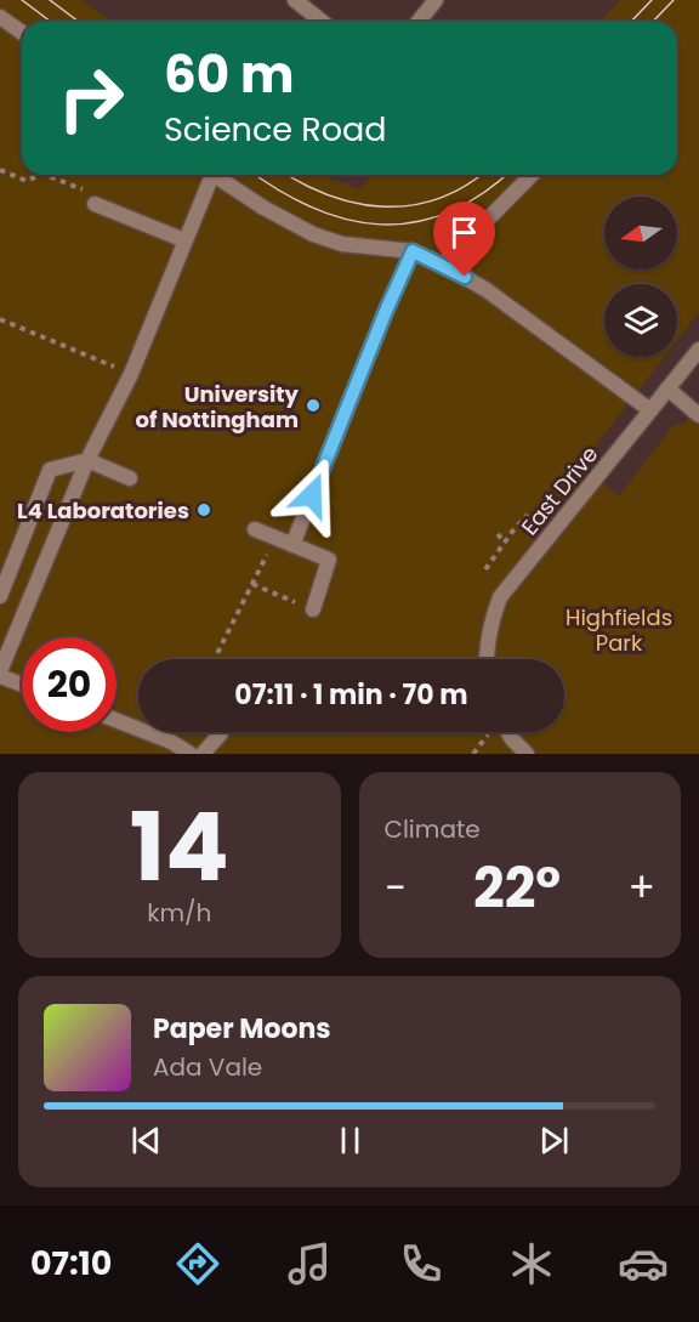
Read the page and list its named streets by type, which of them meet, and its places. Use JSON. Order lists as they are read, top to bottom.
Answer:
{
  "streets": {
    "street": ["East Drive"]
  },
  "parks": ["Highfields Park"],
  "places": ["University of Nottingham", "L4 Laboratories"],
  "north": "left",
  "page": {
    "turn": ["60 m", "Science Road"],
    "limit": "20",
    "trip": "07:11 · 1 min · 70 m",
    "tile": [
      ["14", "km/h"],
      "Climate"
    ],
    "heat": ["−", "22°", "+"],
    "song": ["Paper Moons", "Ada Vale"],
    "tabs": "07:10"
  }
}
